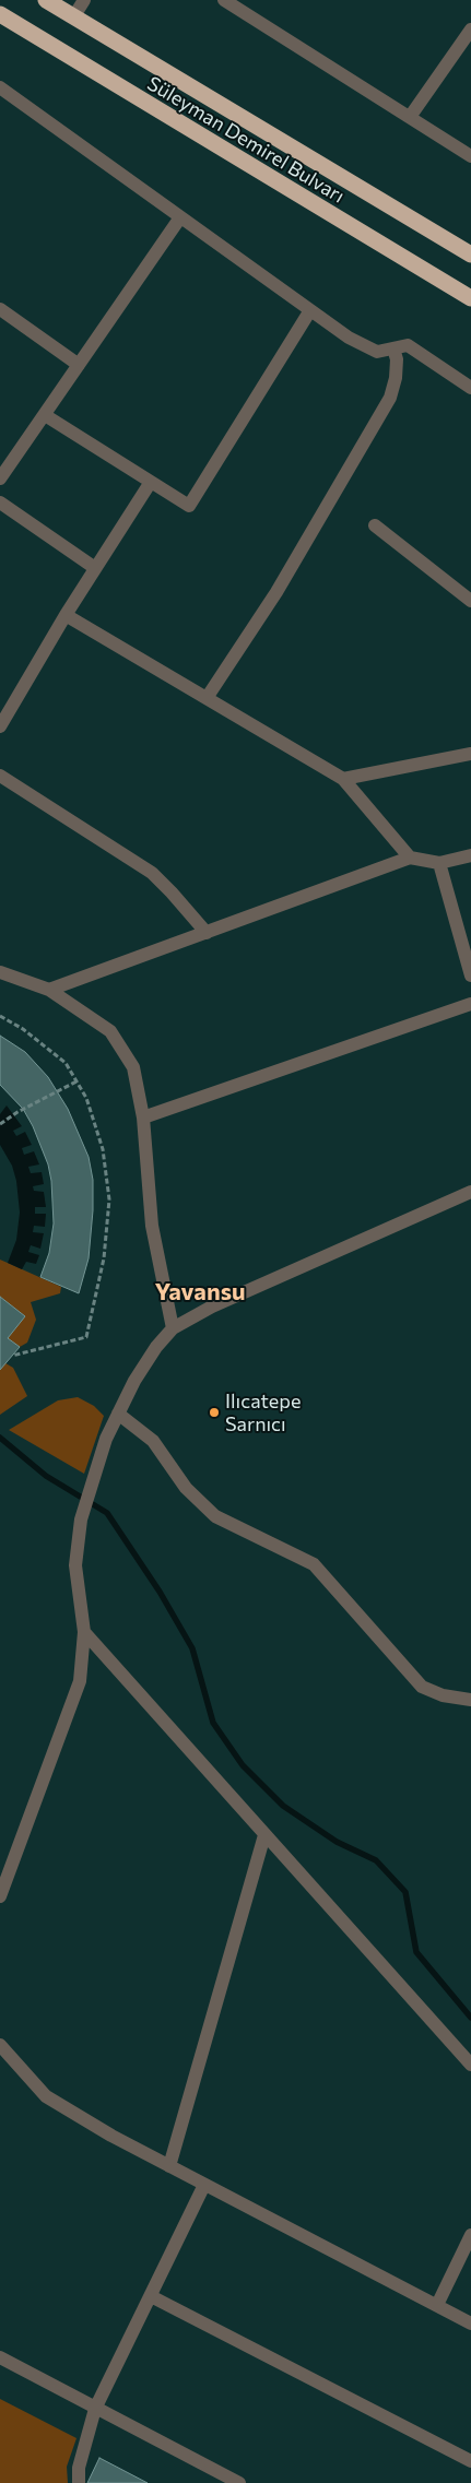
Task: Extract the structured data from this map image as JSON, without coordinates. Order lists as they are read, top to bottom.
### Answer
{
  "streets": {
    "highway": ["Süleyman Demirel Bulvarı"]
  },
  "districts": ["Yavansu"],
  "places": ["Ilıcatepe Sarnıcı"]
}
